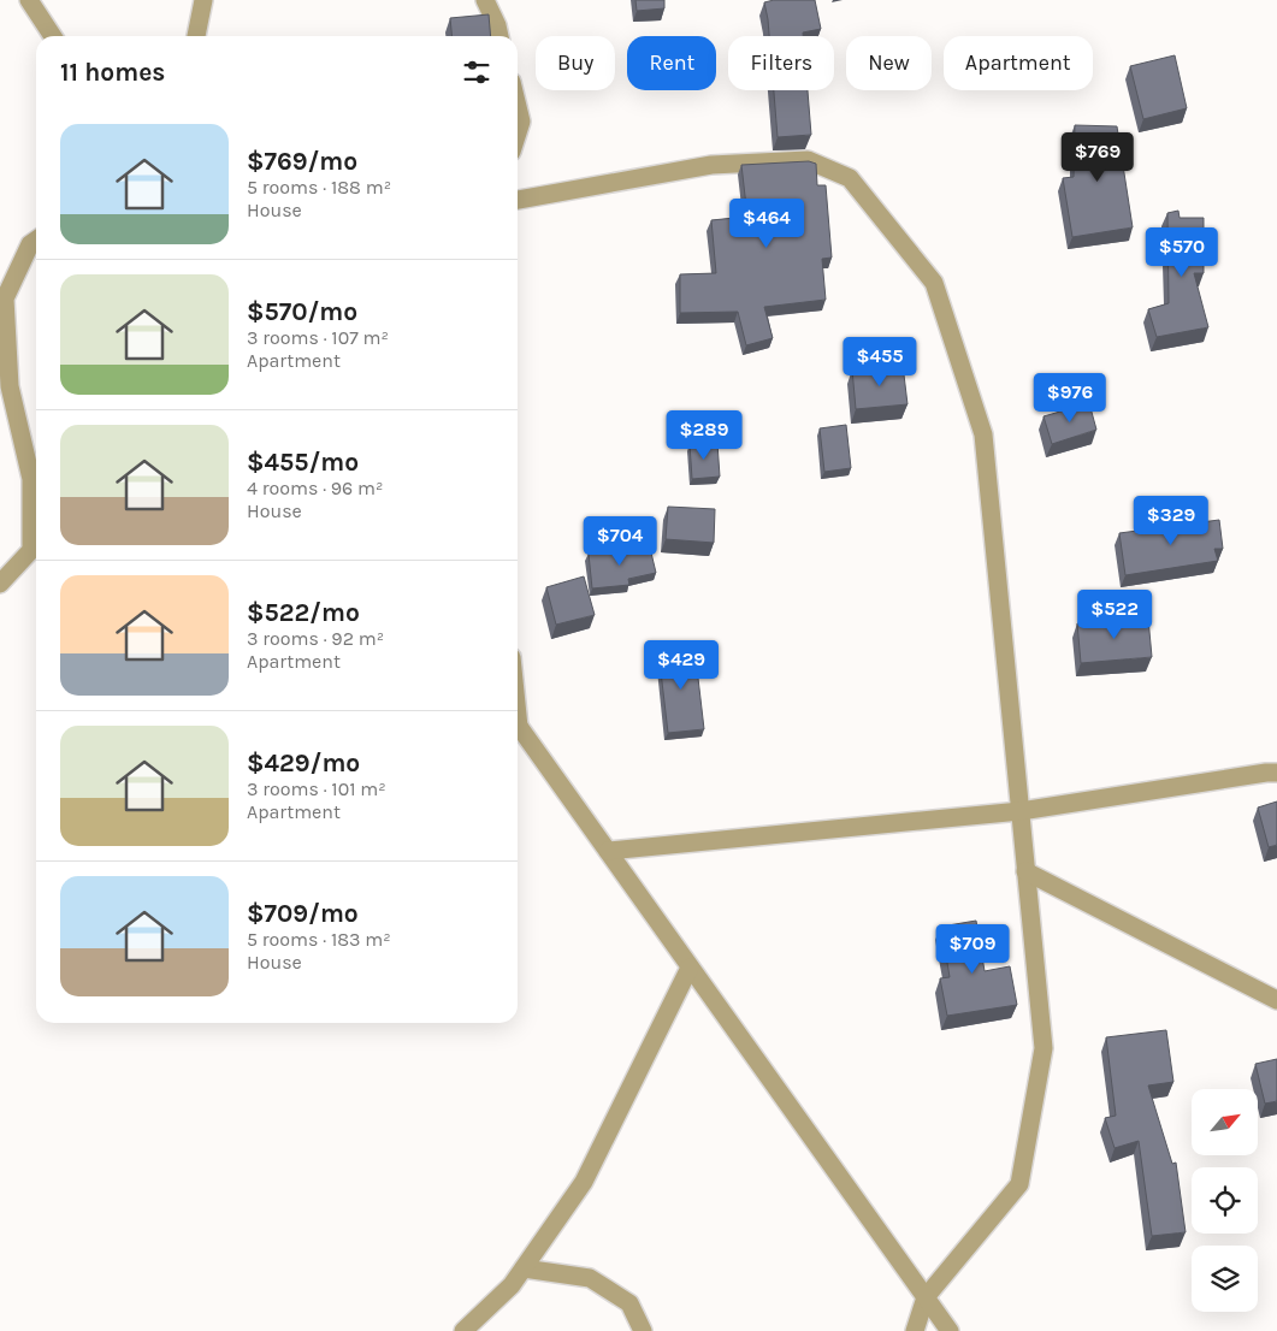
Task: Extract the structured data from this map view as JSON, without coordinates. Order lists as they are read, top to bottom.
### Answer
{
  "north": "top right",
  "page": {
    "chip": [
      "Buy",
      "Rent",
      "Filters",
      "New",
      "Apartment"
    ],
    "heading": "11 homes",
    "list": [
      {
        "name": "$769/mo",
        "note": "5 rooms · 188 m² · House"
      },
      {
        "name": "$570/mo",
        "note": "3 rooms · 107 m² · Apartment"
      },
      {
        "name": "$455/mo",
        "note": "4 rooms · 96 m² · House"
      },
      {
        "name": "$522/mo",
        "note": "3 rooms · 92 m² · Apartment"
      },
      {
        "name": "$429/mo",
        "note": "3 rooms · 101 m² · Apartment"
      },
      {
        "name": "$709/mo",
        "note": "5 rooms · 183 m² · House"
      }
    ],
    "price": [
      "$769",
      "$464",
      "$570",
      "$455",
      "$976",
      "$289",
      "$329",
      "$704",
      "$522",
      "$429",
      "$709"
    ]
  }
}
